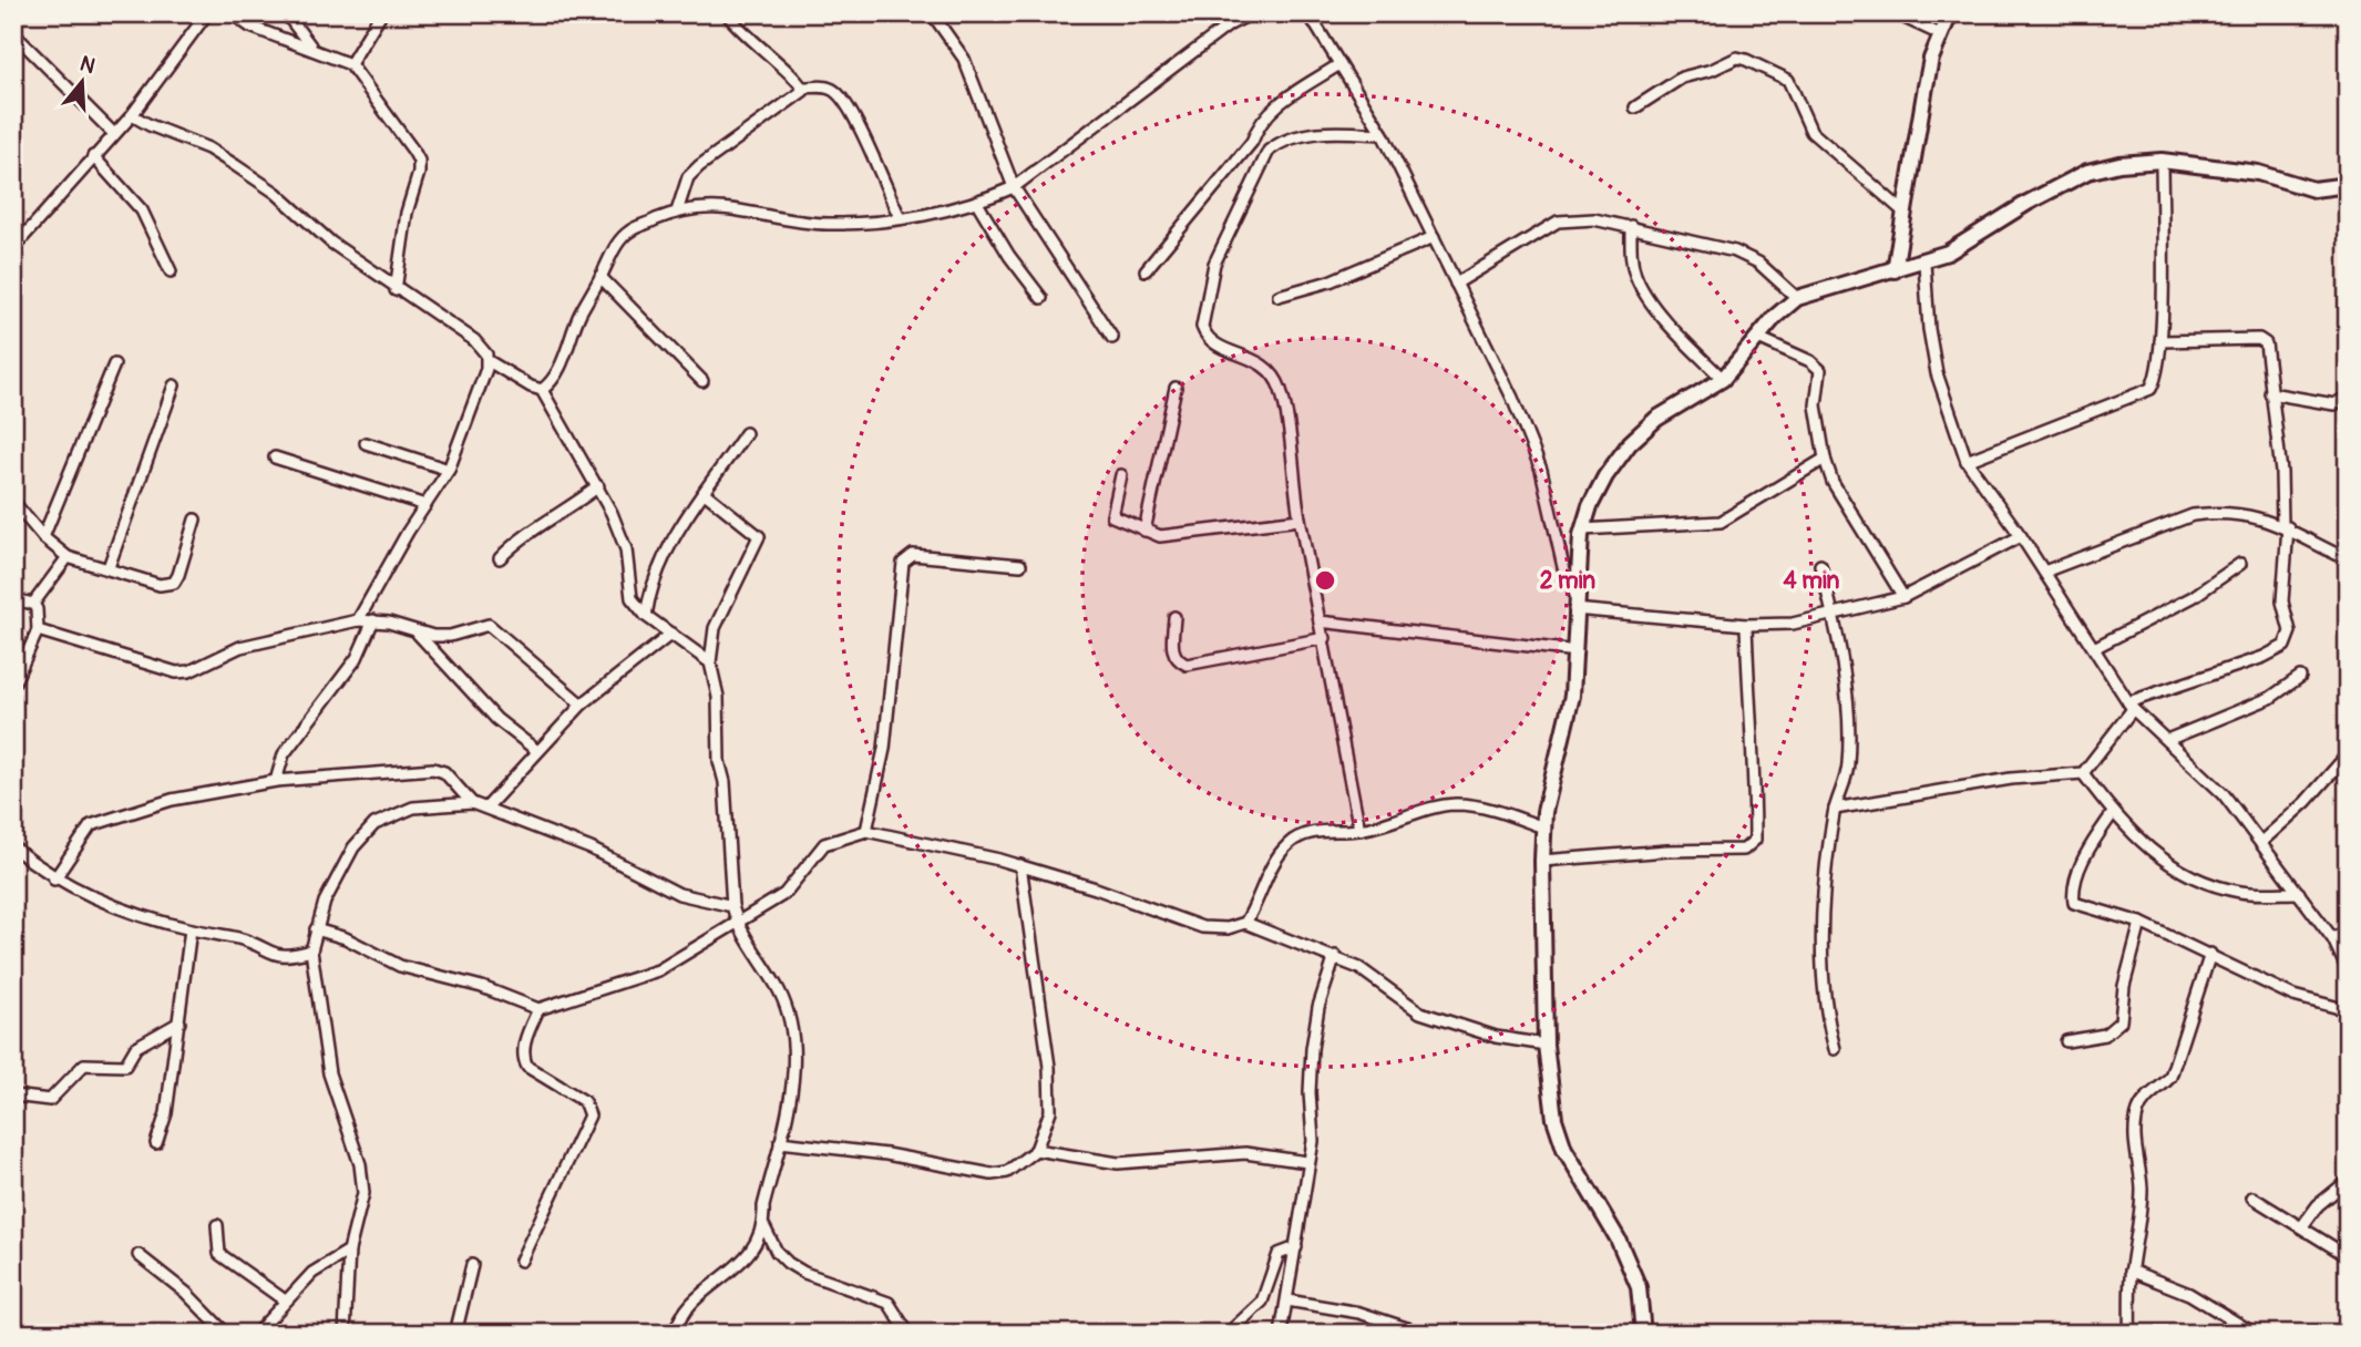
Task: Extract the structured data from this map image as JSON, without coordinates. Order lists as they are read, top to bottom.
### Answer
{
  "north": "top",
  "rings": ["2 min", "4 min"]
}
